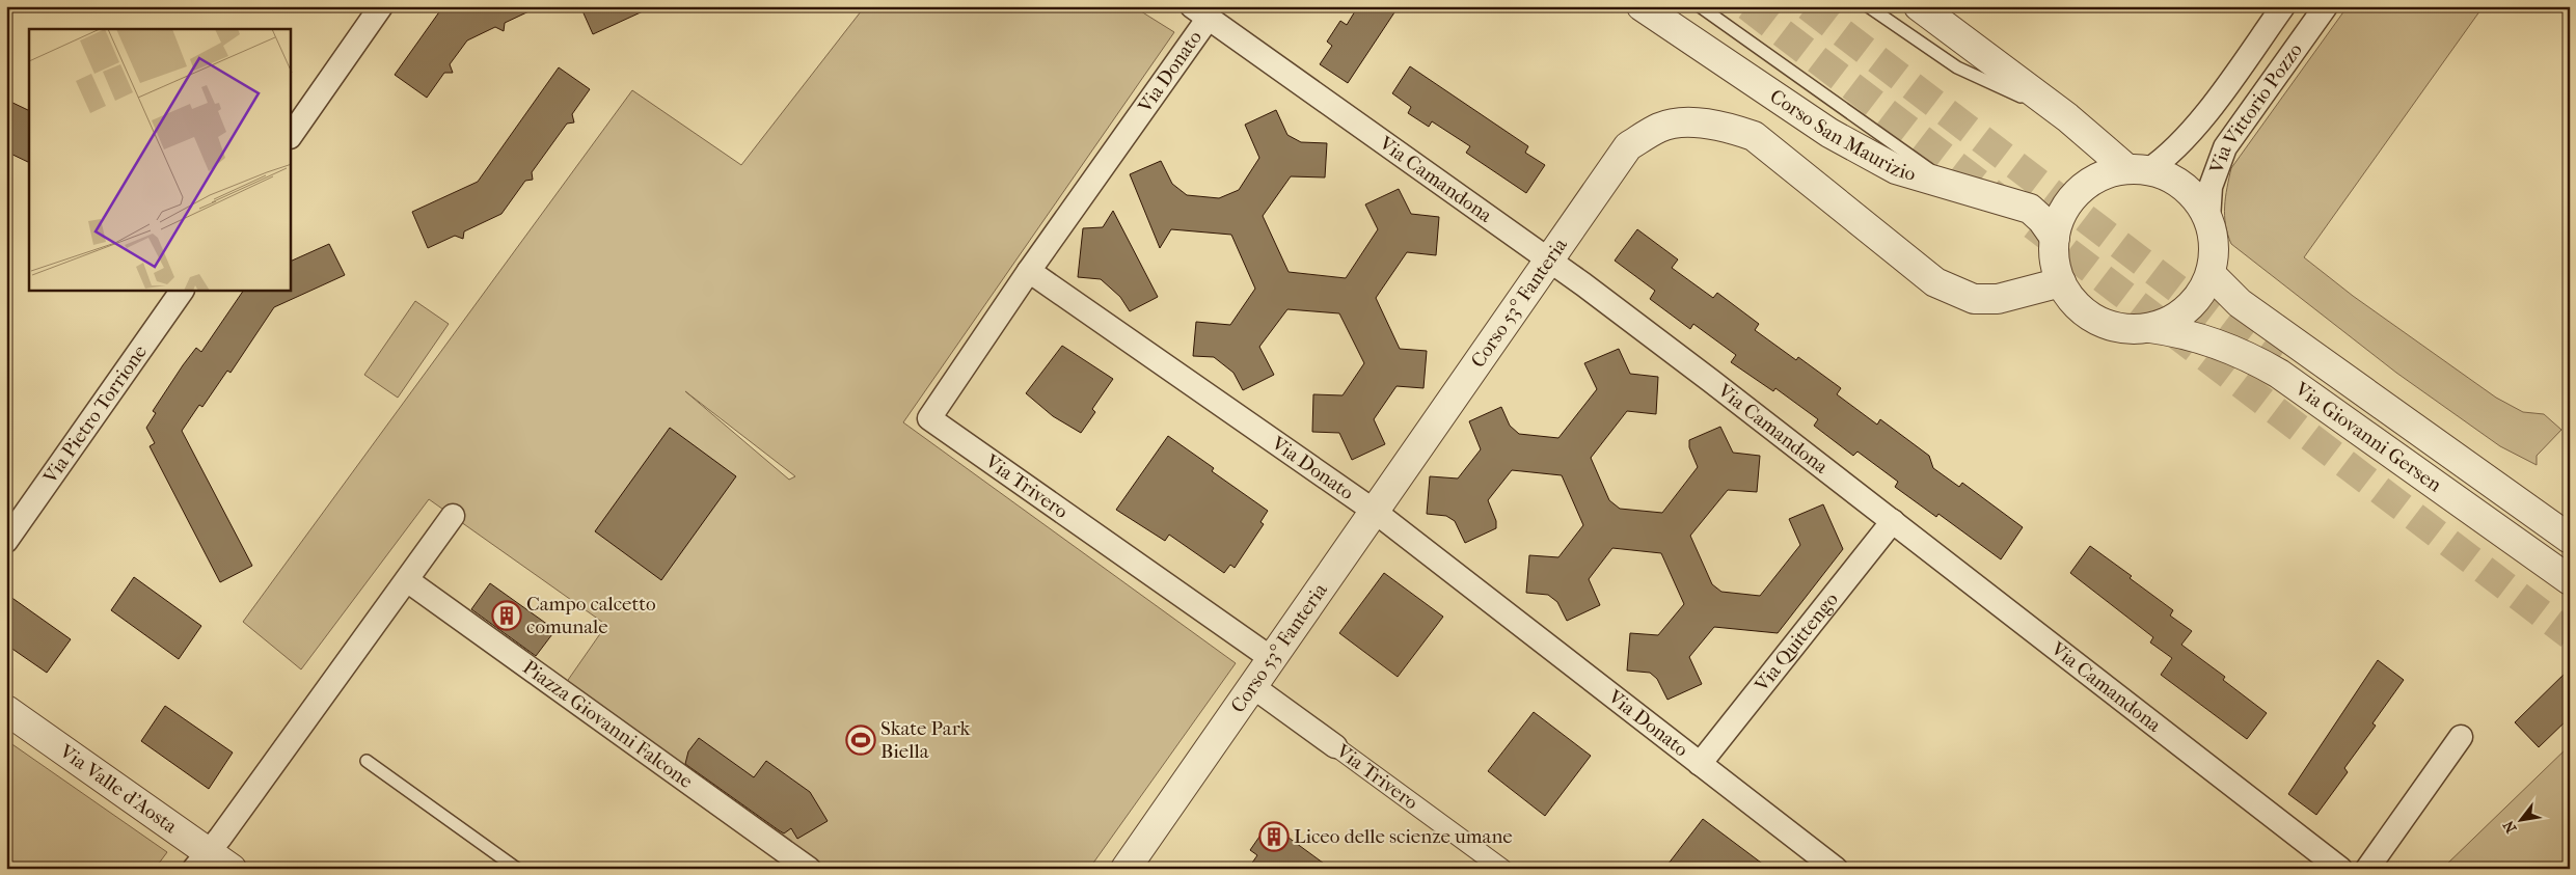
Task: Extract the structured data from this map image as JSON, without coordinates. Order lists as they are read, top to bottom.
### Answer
{
  "streets": {
    "street": [
      "Via Donato",
      "Via Vittorio Pozzo",
      "Corso San Maurizio",
      "Via Camandona",
      "Corso 53° Fanteria",
      "Via Pietro Torrione",
      "Via Giovanni Gersen",
      "Via Trivero",
      "Via Quittengo",
      "Piazza Giovanni Falcone",
      "Via Valle d'Aosta"
    ]
  },
  "crossings": [
    ["Via Donato", "Via Camandona"],
    ["Via Donato", "Corso 53° Fanteria"],
    ["Via Donato", "Via Trivero"],
    ["Via Donato", "Via Quittengo"],
    ["Via Vittorio Pozzo", "Corso San Maurizio"],
    ["Via Vittorio Pozzo", "Corso 53° Fanteria"],
    ["Via Vittorio Pozzo", "Via Giovanni Gersen"],
    ["Corso San Maurizio", "Corso 53° Fanteria"],
    ["Corso San Maurizio", "Via Giovanni Gersen"],
    ["Via Camandona", "Corso 53° Fanteria"],
    ["Via Camandona", "Via Quittengo"],
    ["Corso 53° Fanteria", "Via Giovanni Gersen"],
    ["Corso 53° Fanteria", "Via Trivero"]
  ],
  "places": {
    "building": ["Campo calcetto comunale", "Liceo delle scienze umane"],
    "sports": ["Skate Park Biella"]
  },
  "north": "bottom left"
}
